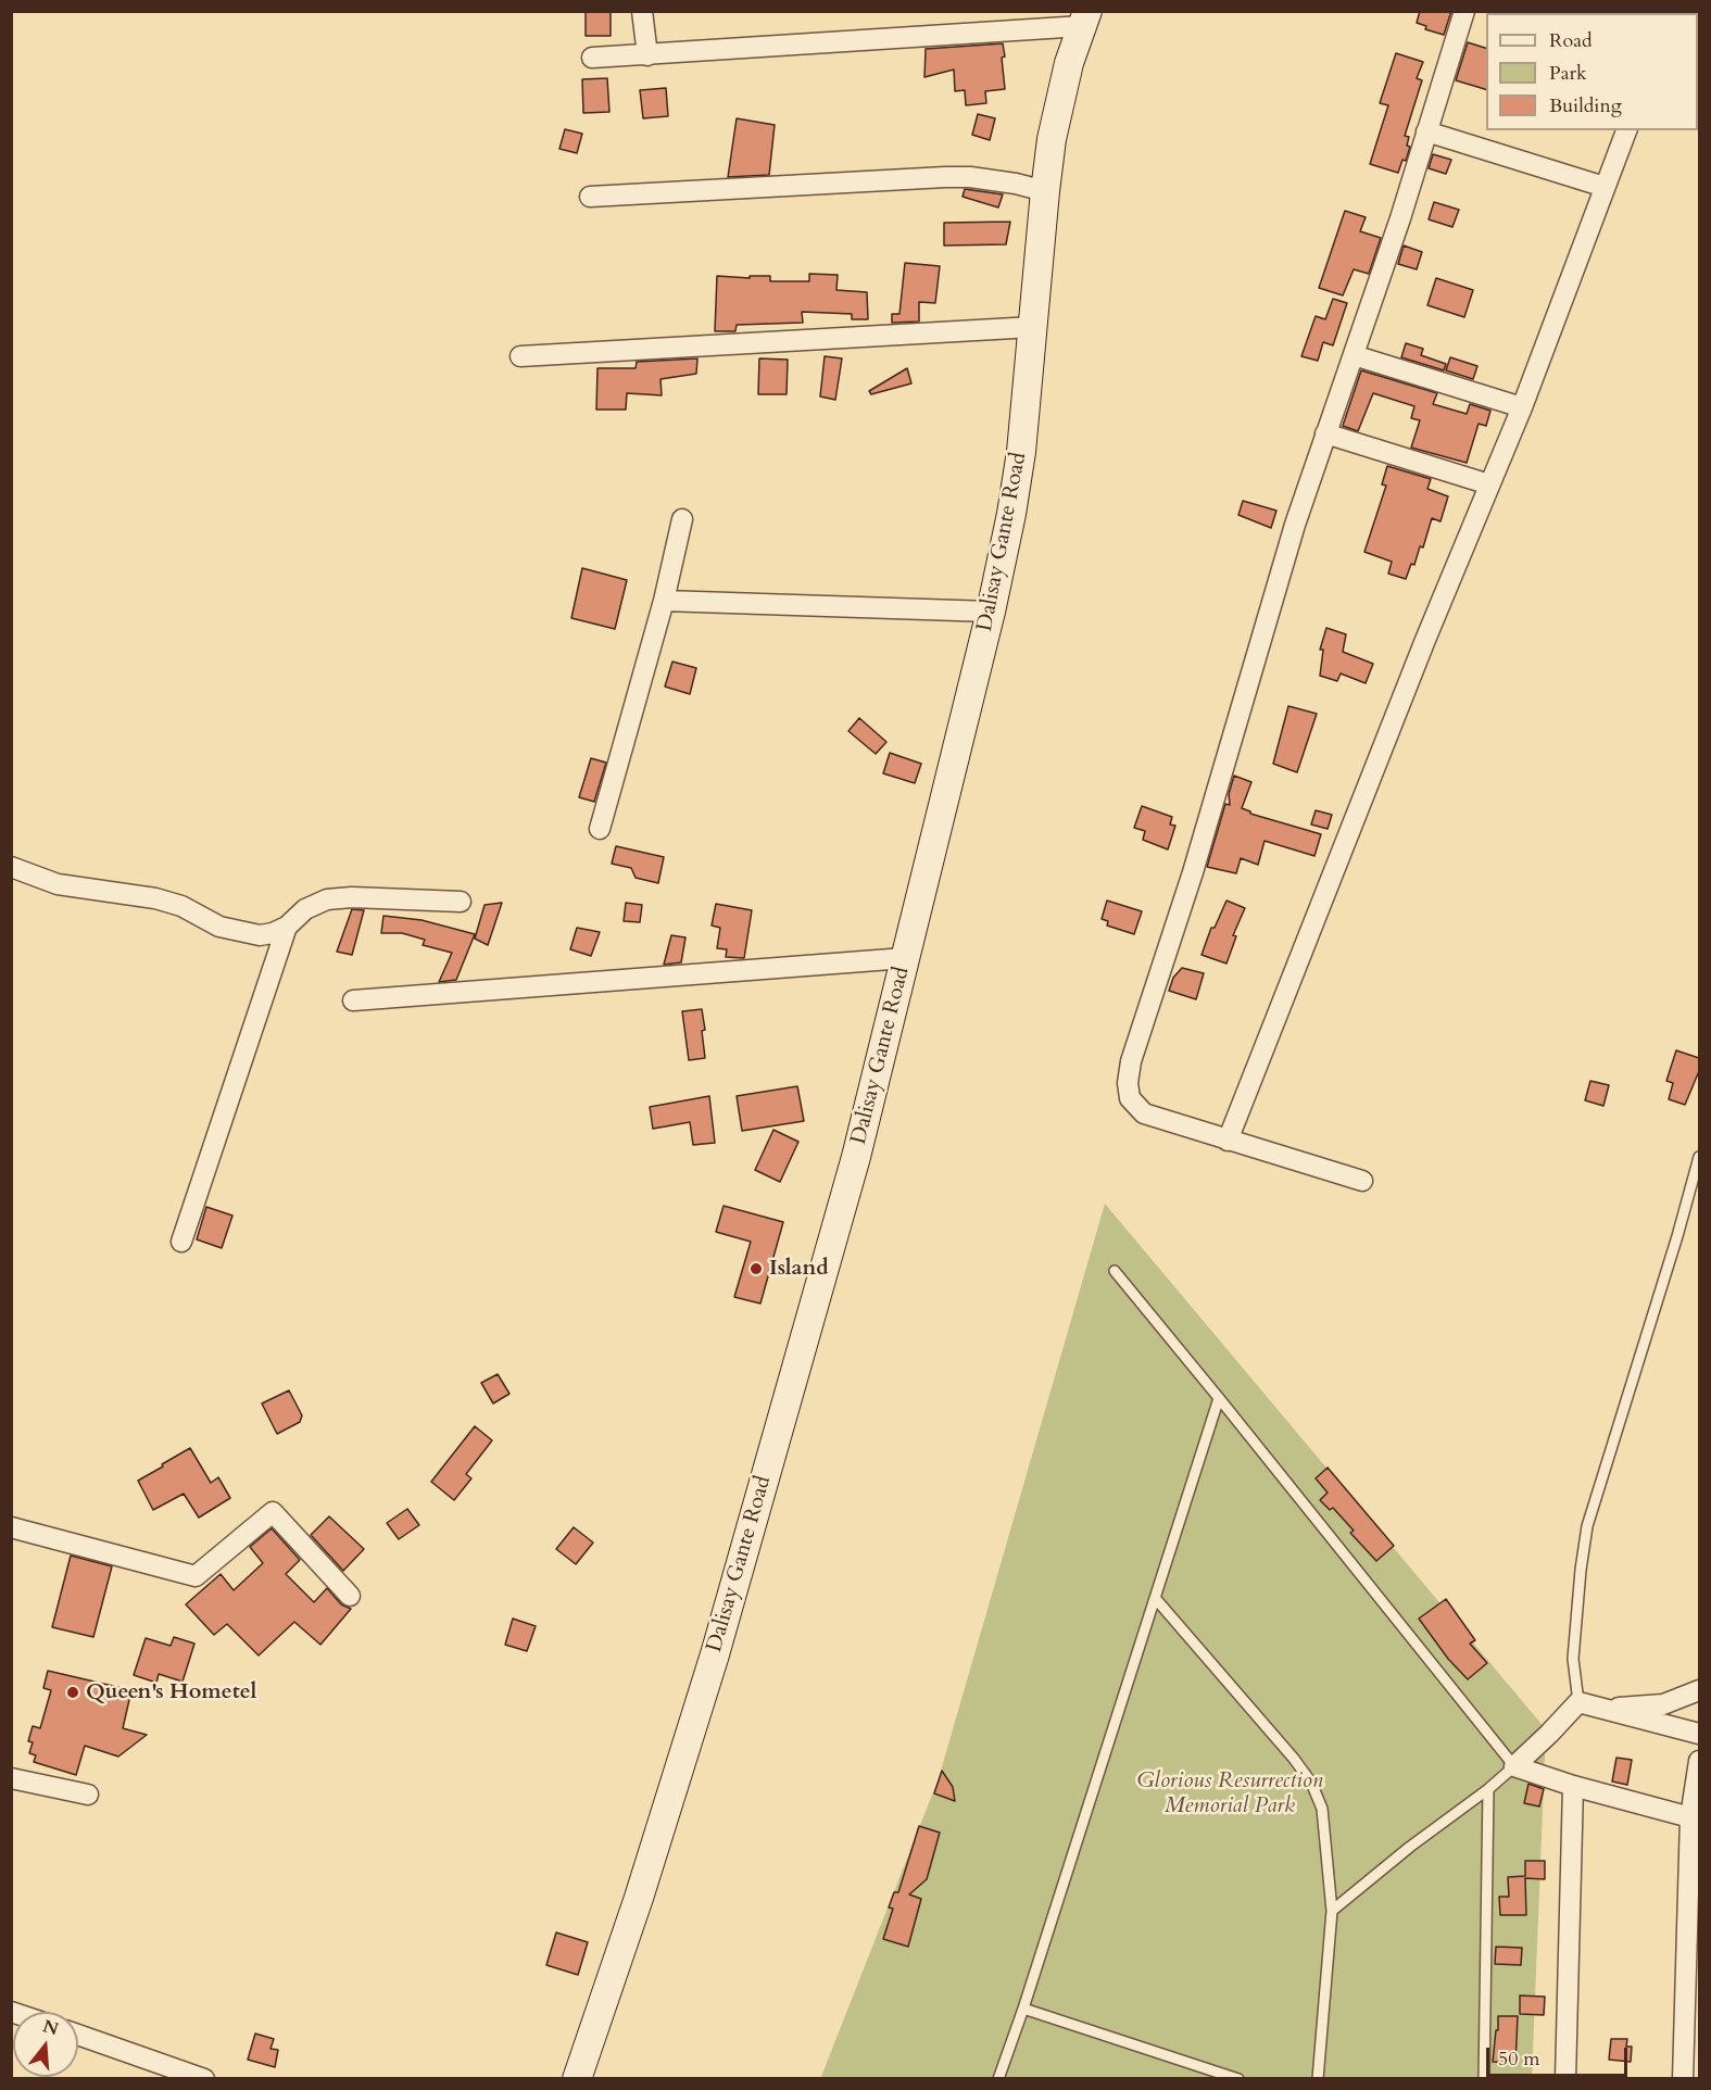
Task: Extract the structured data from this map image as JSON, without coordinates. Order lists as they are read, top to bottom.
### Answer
{
  "streets": {
    "main road": ["Dalisay Gante Road"]
  },
  "parks": ["Glorious Resurrection Memorial Park"],
  "places": ["Island", "Queen's Hometel"],
  "legend": ["Road", "Park", "Building"],
  "scale_bar": "50 m",
  "north": "top"
}
